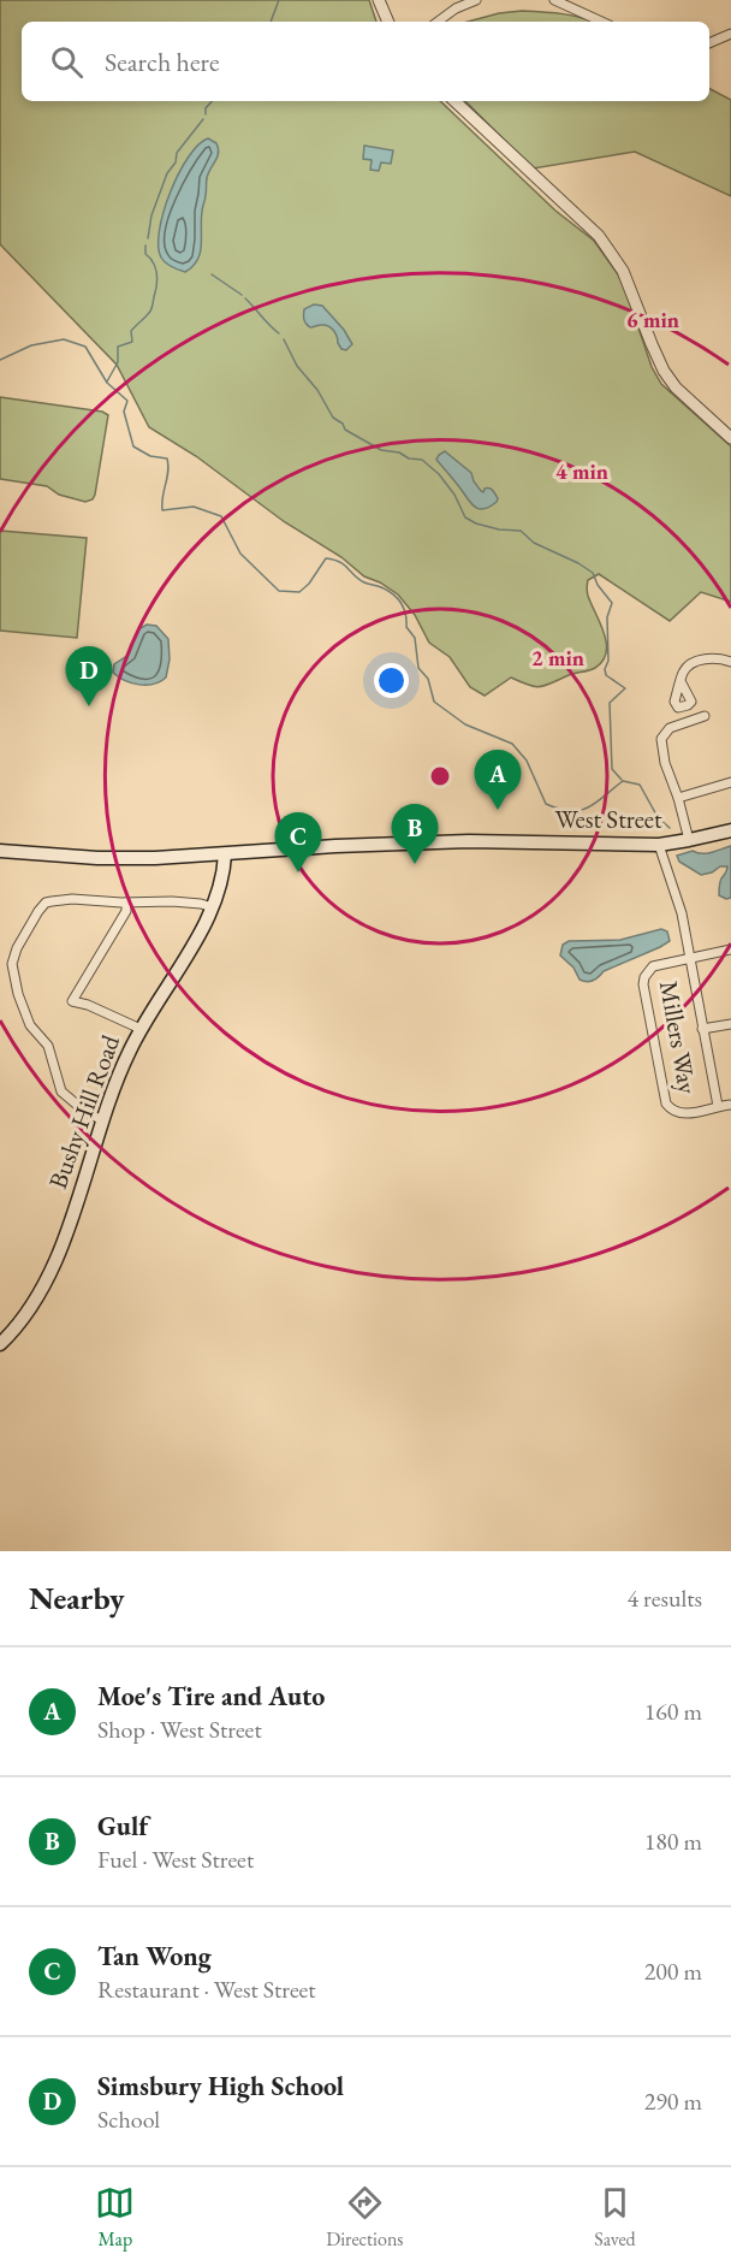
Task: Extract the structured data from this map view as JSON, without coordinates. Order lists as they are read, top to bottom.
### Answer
{
  "streets": {
    "main road": ["West Street", "Bushy Hill Road"],
    "street": ["Millers Way"]
  },
  "crossings": [
    ["West Street", "Bushy Hill Road"]
  ],
  "page": {
    "search": "Search here",
    "pins": [
      "D",
      "A",
      "B",
      "C"
    ],
    "heading": ["Nearby", "4 results"],
    "list": [
      {
        "mark": "A",
        "name": "Moe's Tire and Auto",
        "note": "Shop · West Street",
        "value": "160 m"
      },
      {
        "mark": "B",
        "name": "Gulf",
        "note": "Fuel · West Street",
        "value": "180 m"
      },
      {
        "mark": "C",
        "name": "Tan Wong",
        "note": "Restaurant · West Street",
        "value": "200 m"
      },
      {
        "mark": "D",
        "name": "Simsbury High School",
        "note": "School",
        "value": "290 m"
      }
    ],
    "nav": ["Map", "Directions", "Saved"]
  },
  "rings": ["6 min", "4 min", "2 min"]
}
